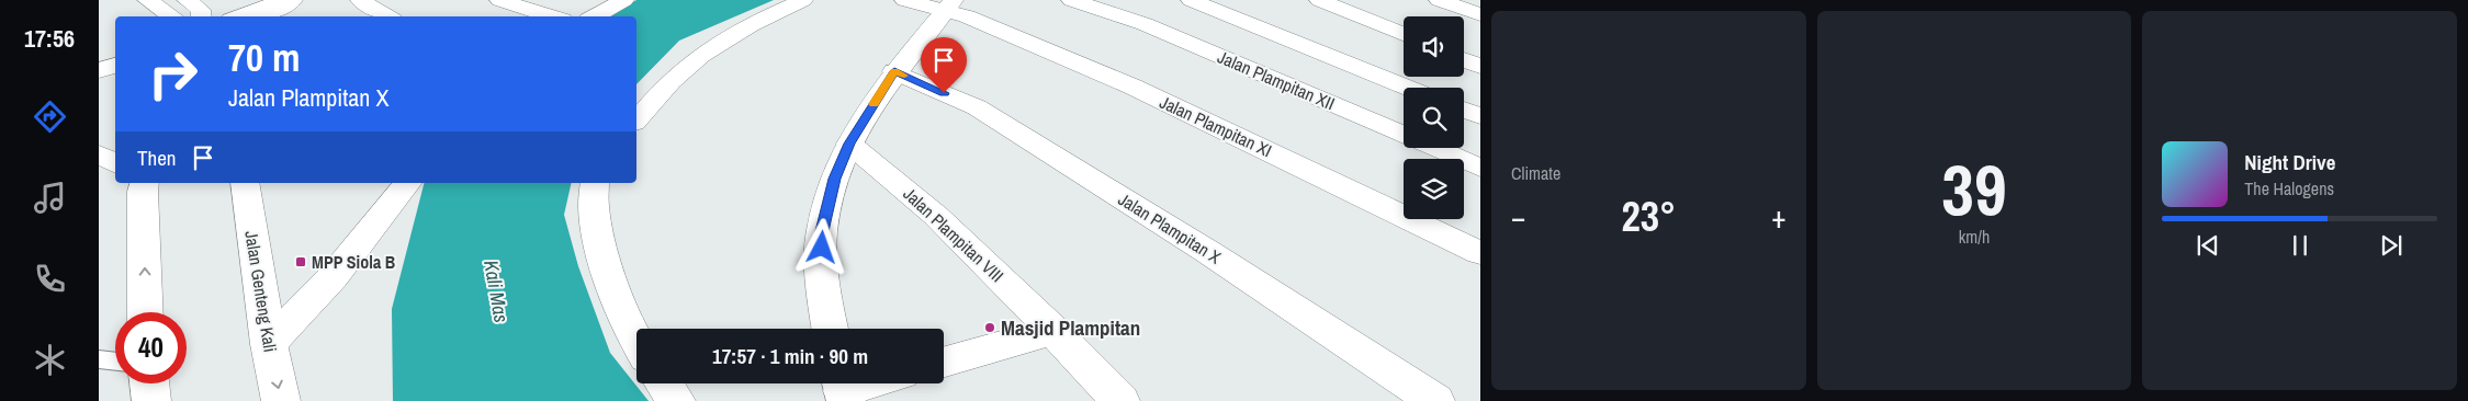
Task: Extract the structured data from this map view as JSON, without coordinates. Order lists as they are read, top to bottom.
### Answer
{
  "streets": {
    "street": [
      "Jalan Plampitan XII",
      "Jalan Plampitan XI",
      "Jalan Plampitan X",
      "Jalan Plampitan VIII",
      "Jalan Genteng Kali"
    ]
  },
  "water": ["Kali Mas"],
  "places": {
    "transit": ["MPP Siola B"],
    "other": ["Masjid Plampitan"]
  },
  "page": {
    "tabs": "17:56",
    "tile": [
      "Climate",
      ["39", "km/h"]
    ],
    "turn": ["70 m", "Jalan Plampitan X"],
    "then": "Then",
    "song": ["Night Drive", "The Halogens"],
    "heat": ["−", "23°", "+"],
    "limit": "40",
    "trip": "17:57 · 1 min · 90 m"
  }
}
